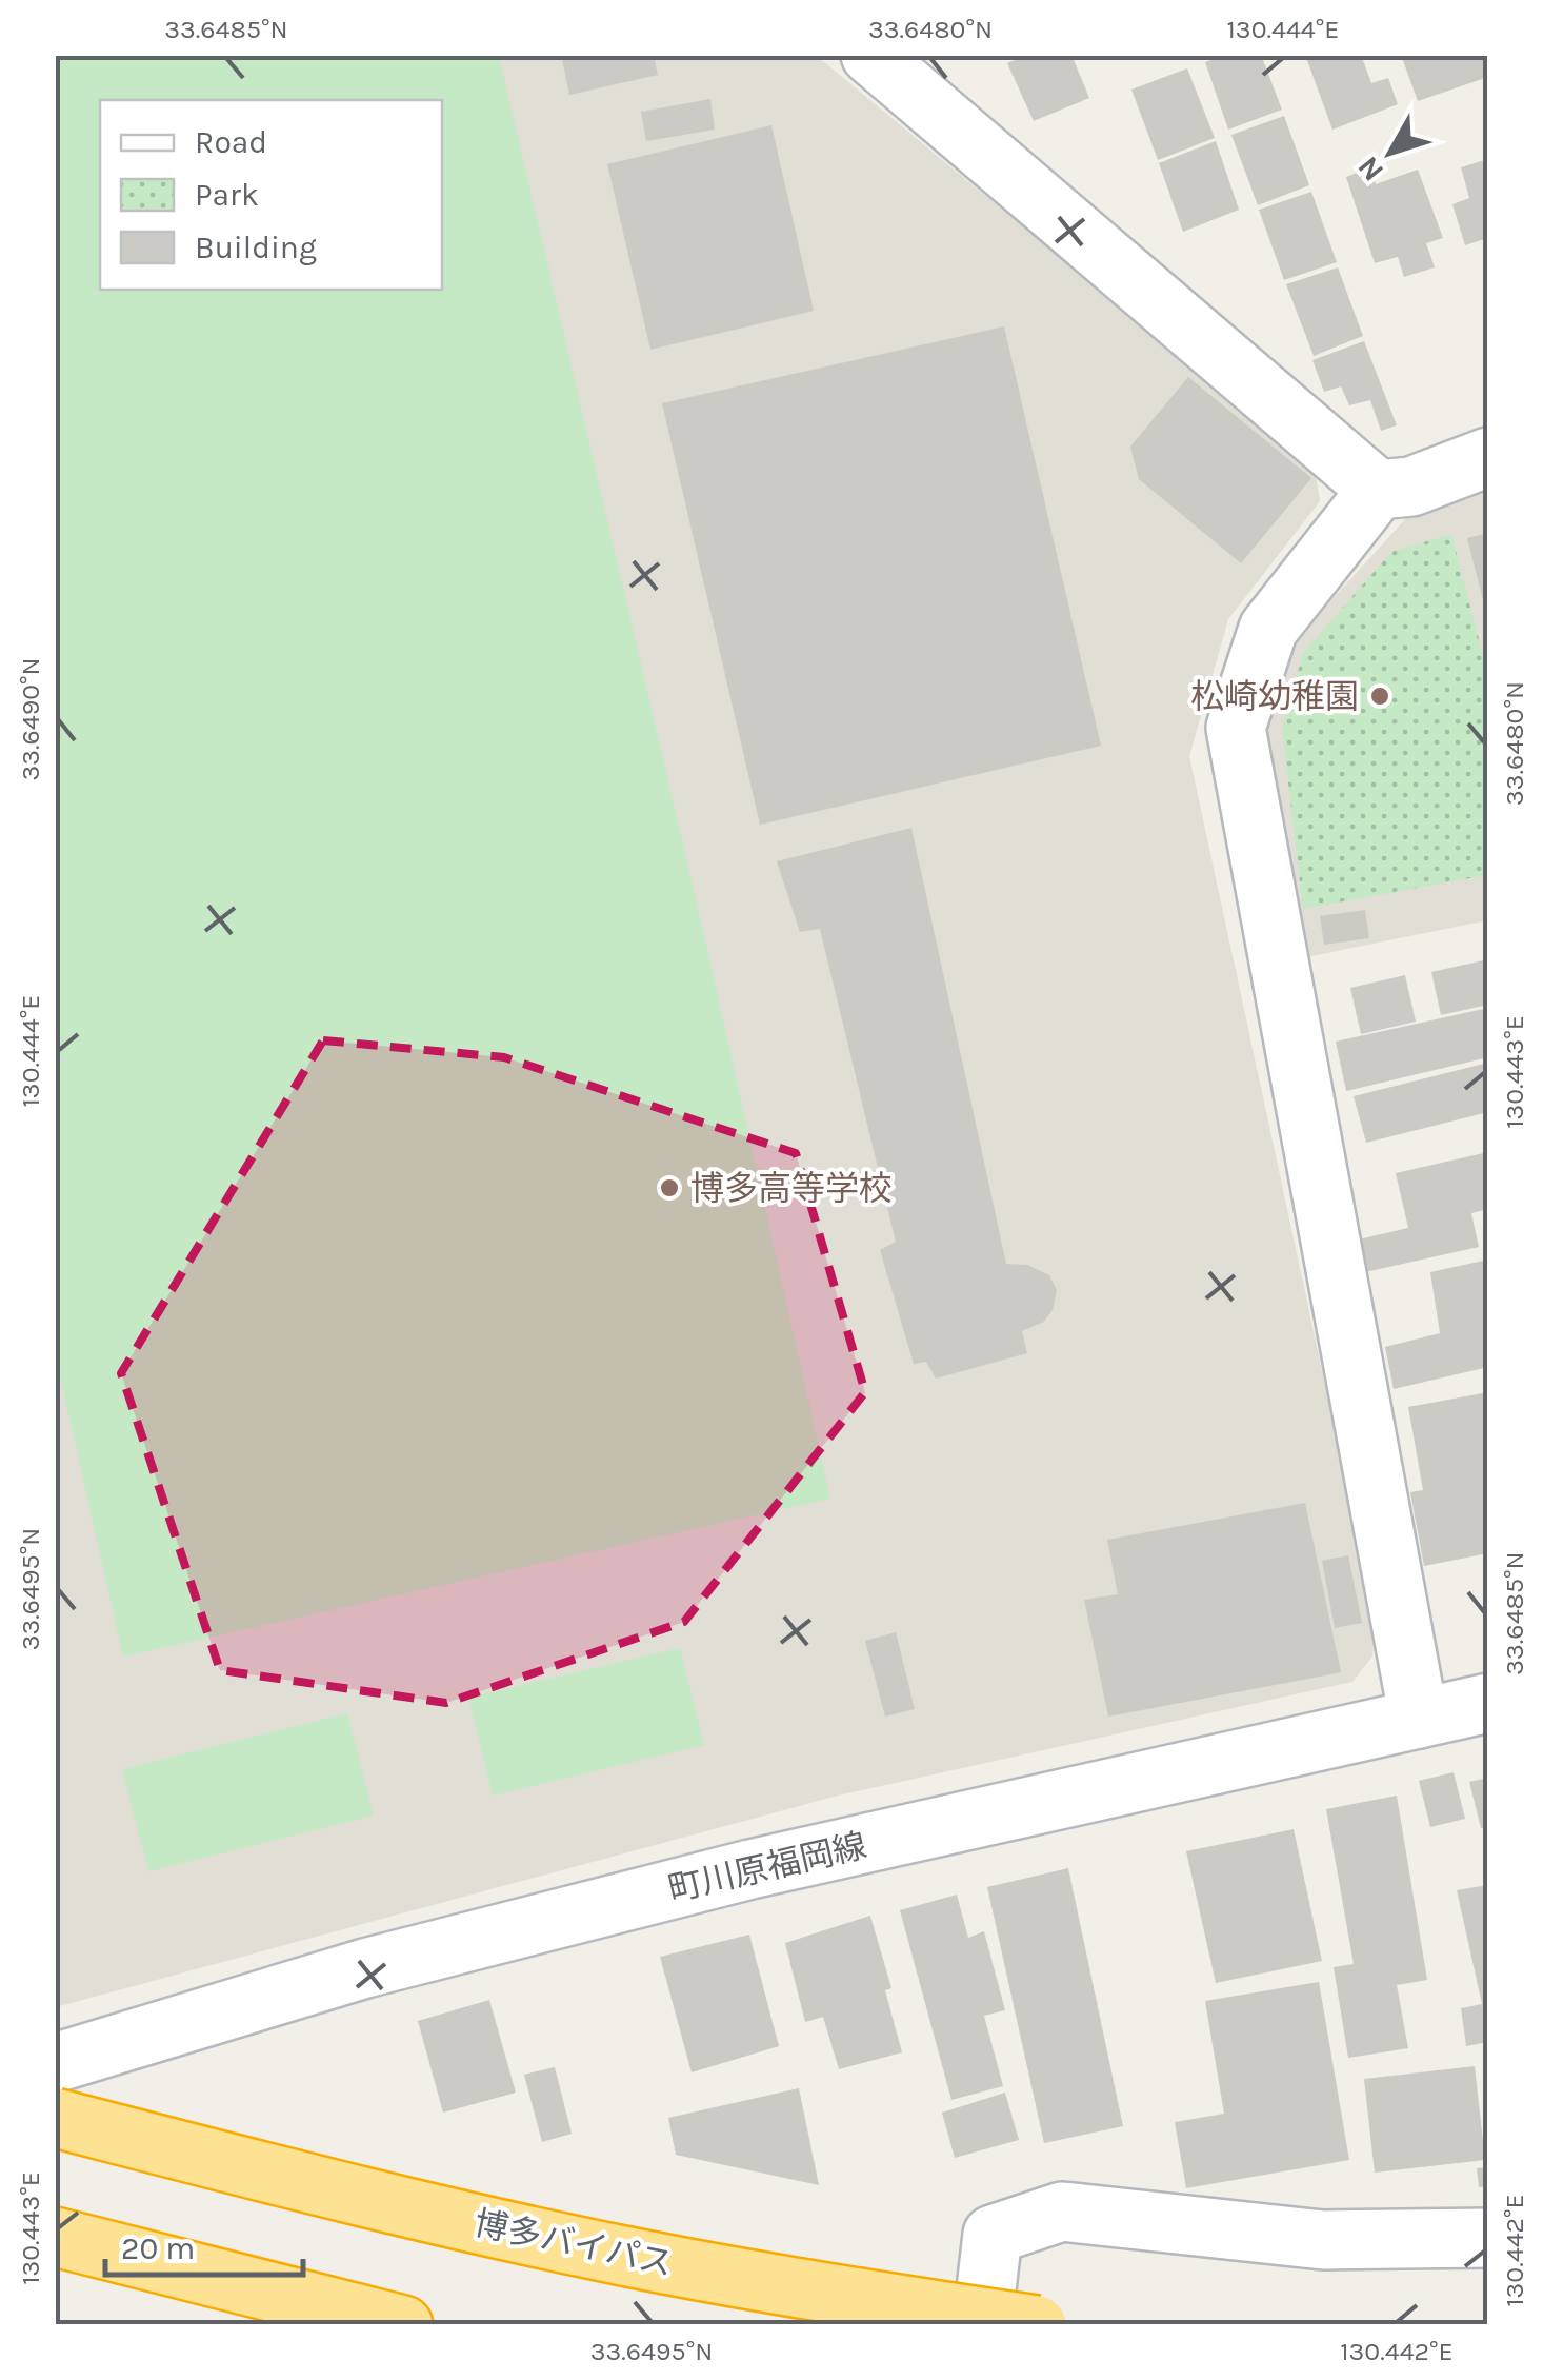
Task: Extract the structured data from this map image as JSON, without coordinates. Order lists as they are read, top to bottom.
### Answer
{
  "streets": {
    "highway": ["博多バイパス"],
    "street": ["町川原福岡線"]
  },
  "places": ["松崎幼稚園", "博多高等学校"],
  "legend": ["Road", "Park", "Building"],
  "scale_bar": "20 m",
  "north": "bottom left",
  "coordinates": [
    "33.6485°N",
    "33.6480°N",
    "130.444°E",
    "33.6490°N",
    "130.443°E",
    "33.6495°N",
    "130.442°E"
  ]
}
